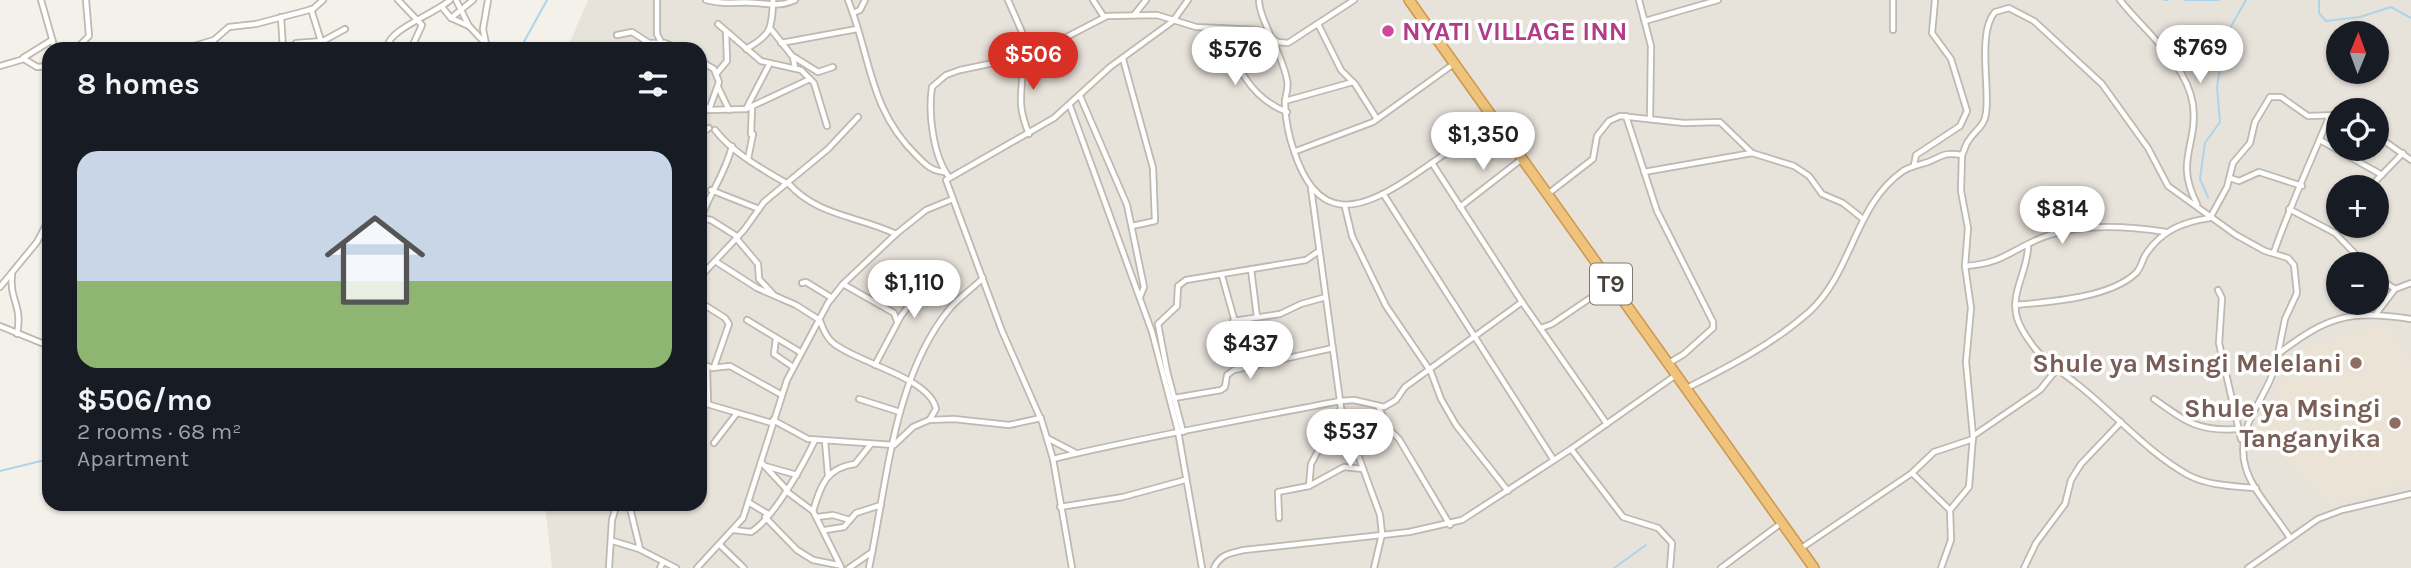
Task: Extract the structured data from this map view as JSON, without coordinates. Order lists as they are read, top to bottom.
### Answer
{
  "streets": {
    "highway": ["T9"]
  },
  "places": ["NYATI VILLAGE INN", "Shule ya Msingi Melelani", "Shule ya Msingi Tanganyika"],
  "north": "top",
  "page": {
    "map_buttons": ["+", "−"],
    "price": [
      "$769",
      "$576",
      "$506",
      "$1,350",
      "$814",
      "$1,110",
      "$437",
      "$537"
    ],
    "heading": "8 homes",
    "list": [
      {
        "name": "$506/mo",
        "note": "2 rooms · 68 m² · Apartment"
      }
    ]
  }
}
